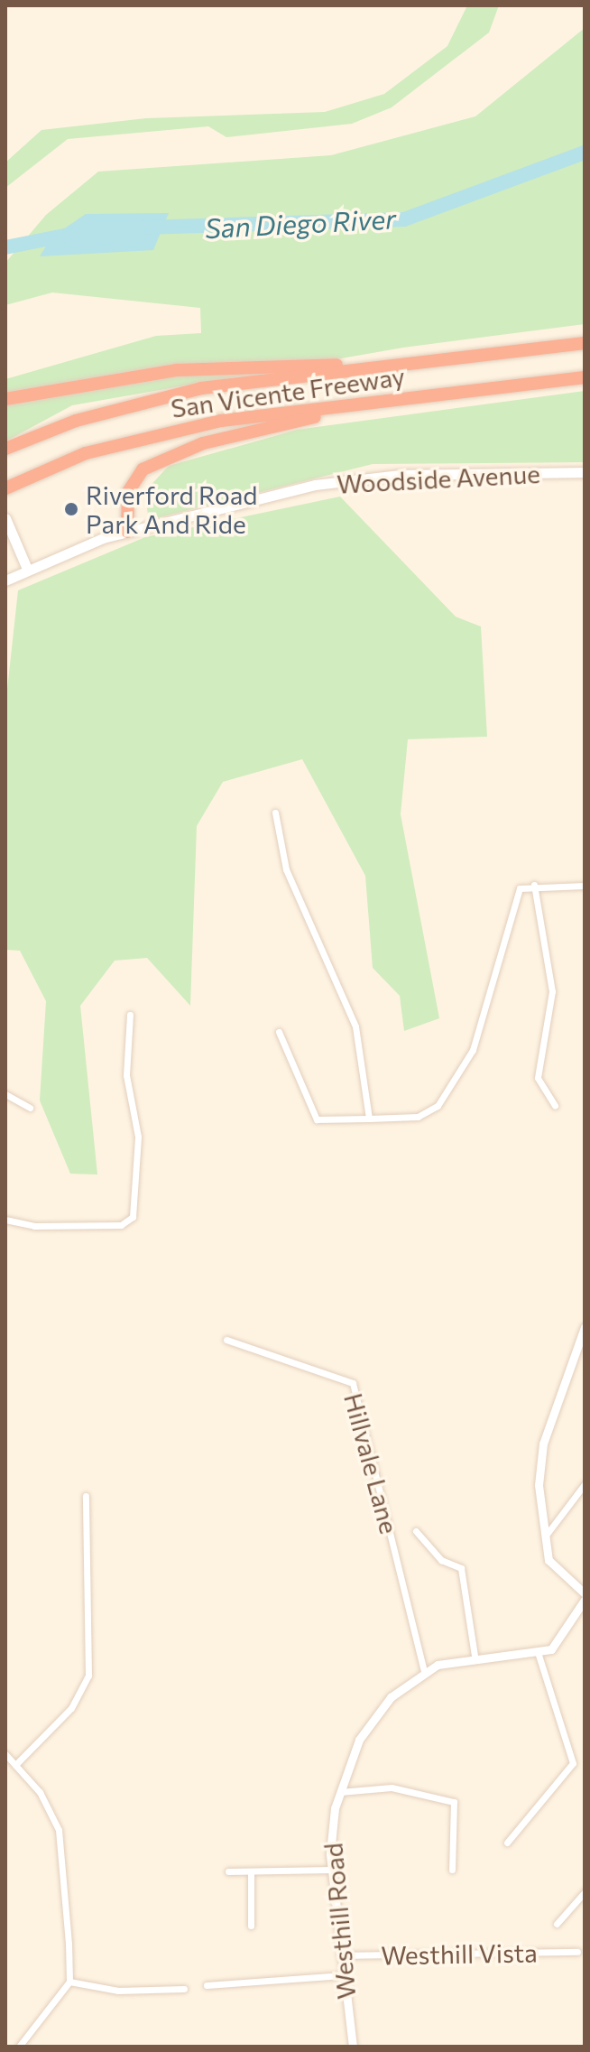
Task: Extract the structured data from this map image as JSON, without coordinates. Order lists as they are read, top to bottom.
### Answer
{
  "streets": {
    "highway": ["San Vicente Freeway"],
    "main road": ["Woodside Avenue"],
    "street": ["Hillvale Lane", "Westhill Road", "Westhill Vista"]
  },
  "crossings": [
    ["Hillvale Lane", "Westhill Road"],
    ["Westhill Road", "Westhill Vista"]
  ],
  "water": ["San Diego River"],
  "places": ["Riverford Road Park And Ride"]
}
